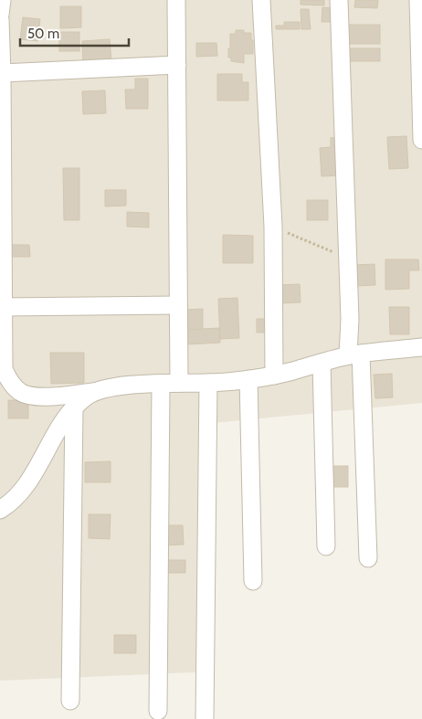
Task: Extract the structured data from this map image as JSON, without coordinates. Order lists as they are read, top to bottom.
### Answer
{
  "scale_bar": "50 m"
}
